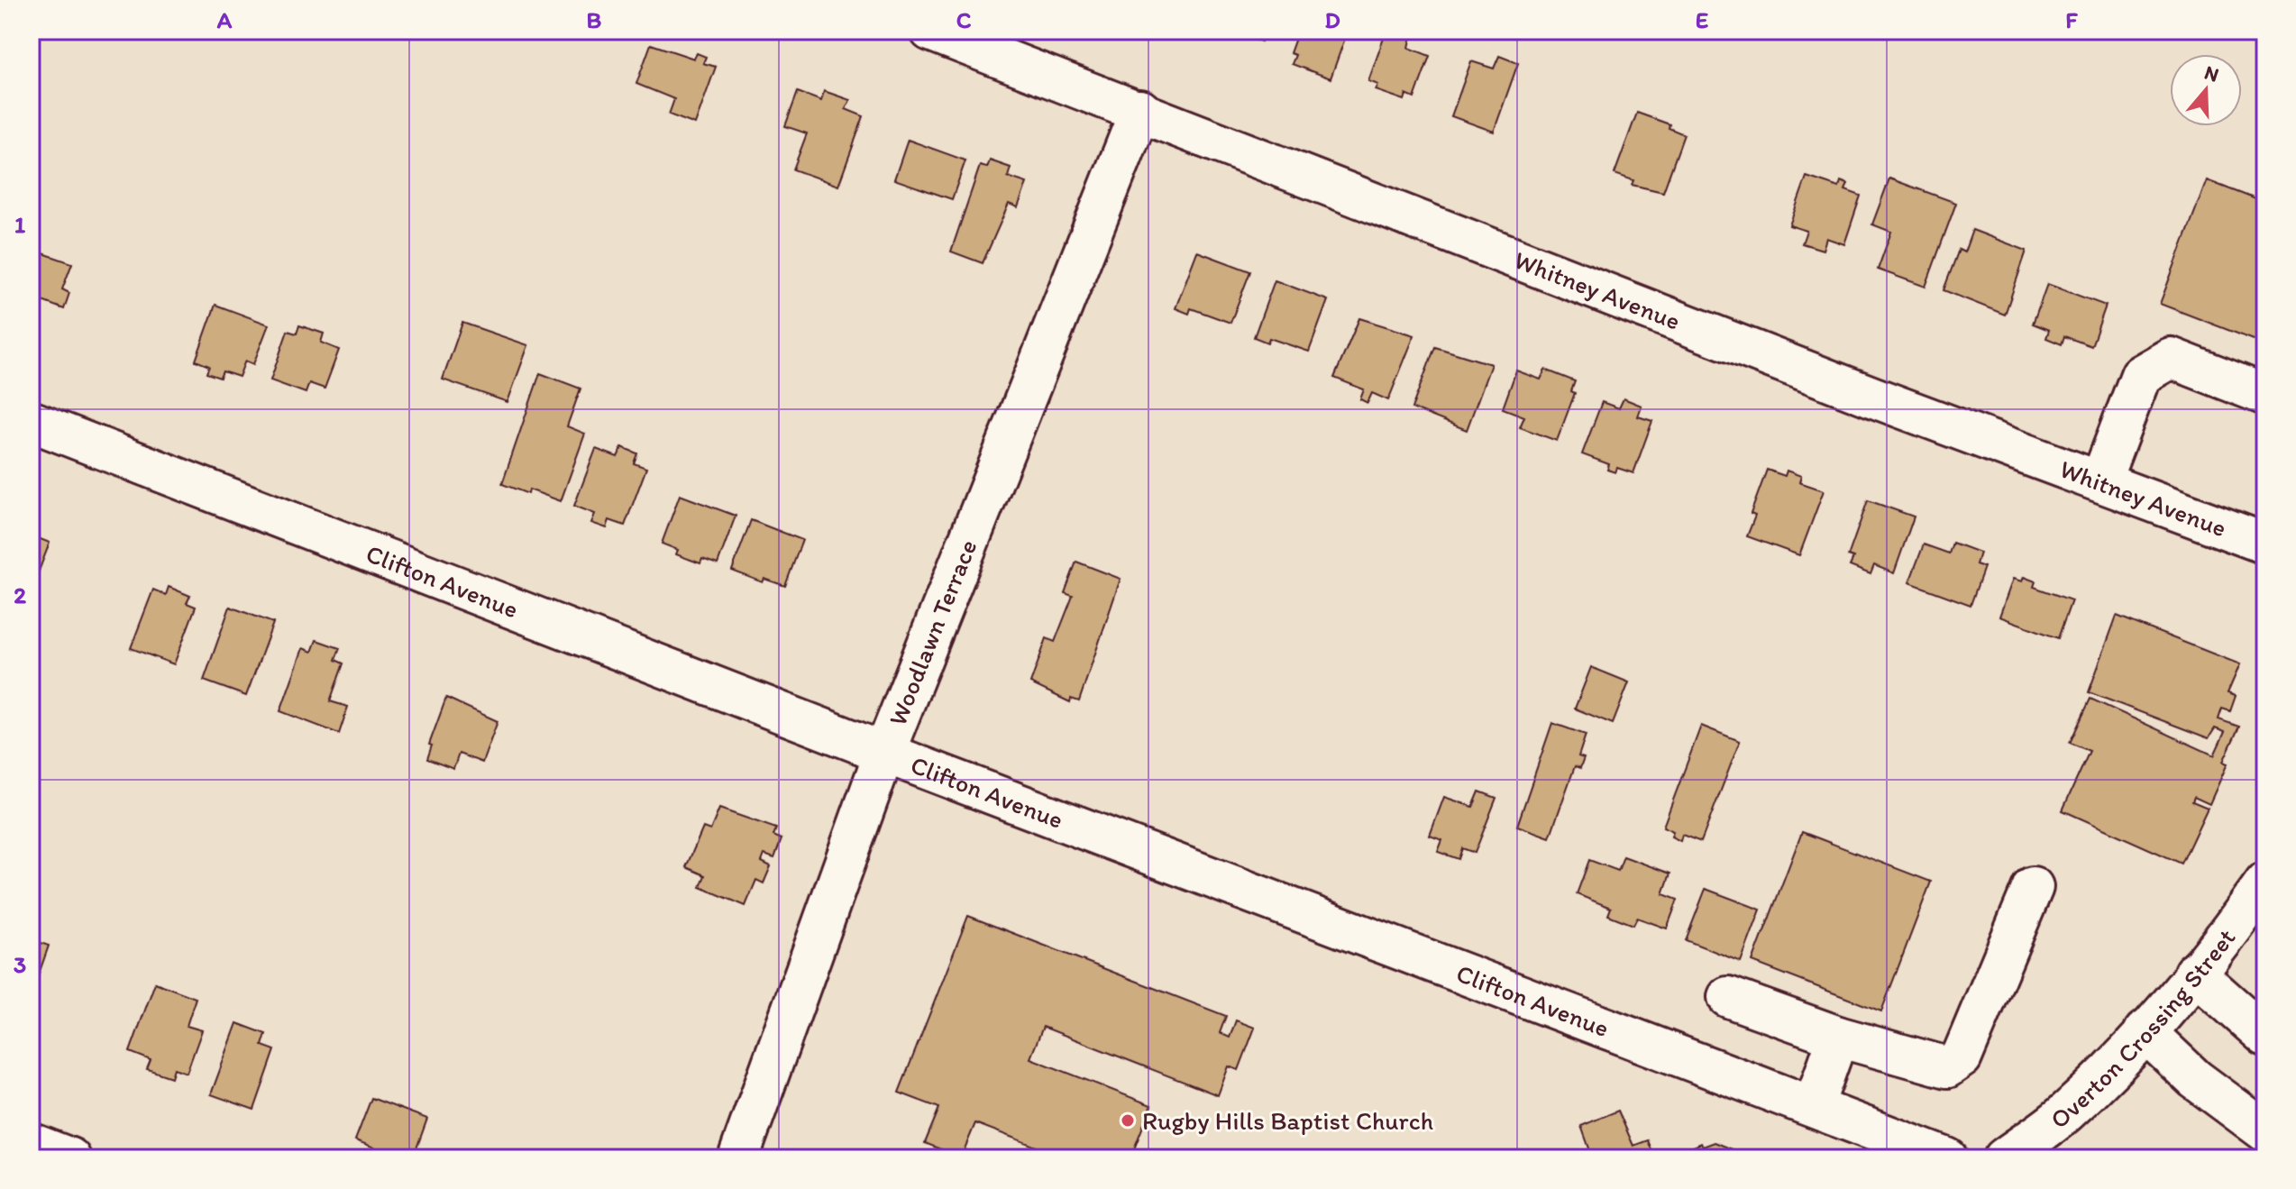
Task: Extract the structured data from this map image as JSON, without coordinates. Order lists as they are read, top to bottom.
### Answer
{
  "streets": {
    "street": [
      "Whitney Avenue",
      "Clifton Avenue",
      "Woodlawn Terrace",
      "Overton Crossing Street"
    ]
  },
  "crossings": [
    ["Whitney Avenue", "Woodlawn Terrace"],
    ["Clifton Avenue", "Woodlawn Terrace"]
  ],
  "places": ["Rugby Hills Baptist Church"],
  "north": "top",
  "grid": {
    "columns": [
      "A",
      "B",
      "C",
      "D",
      "E",
      "F"
    ],
    "rows": ["1", "2", "3"]
  }
}
